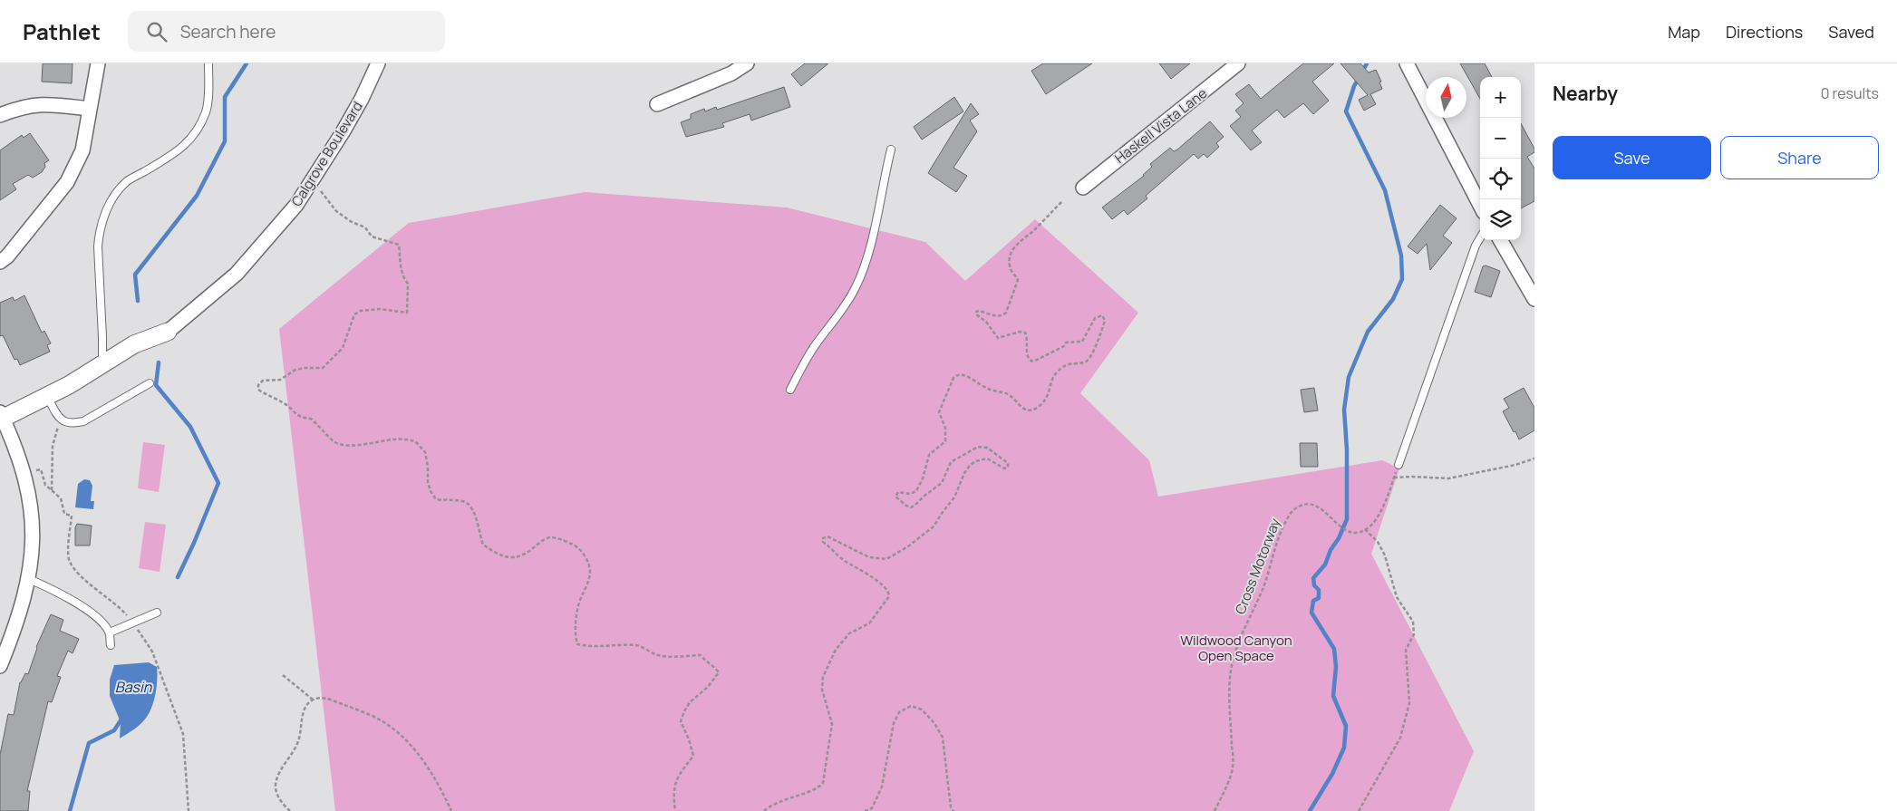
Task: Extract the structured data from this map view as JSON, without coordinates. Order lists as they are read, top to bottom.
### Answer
{
  "streets": {
    "street": ["Haskell Vista Lane", "Calgrove Boulevard"],
    "path": ["Cross Motorway"]
  },
  "water": ["Basin"],
  "parks": ["Wildwood Canyon Open Space"],
  "north": "top",
  "page": {
    "header": "Pathlet",
    "search": "Search here",
    "nav": ["Map", "Directions", "Saved"],
    "heading": ["Nearby", "0 results"],
    "map_buttons": ["+", "−"],
    "buttons": ["Save", "Share"]
  }
}
